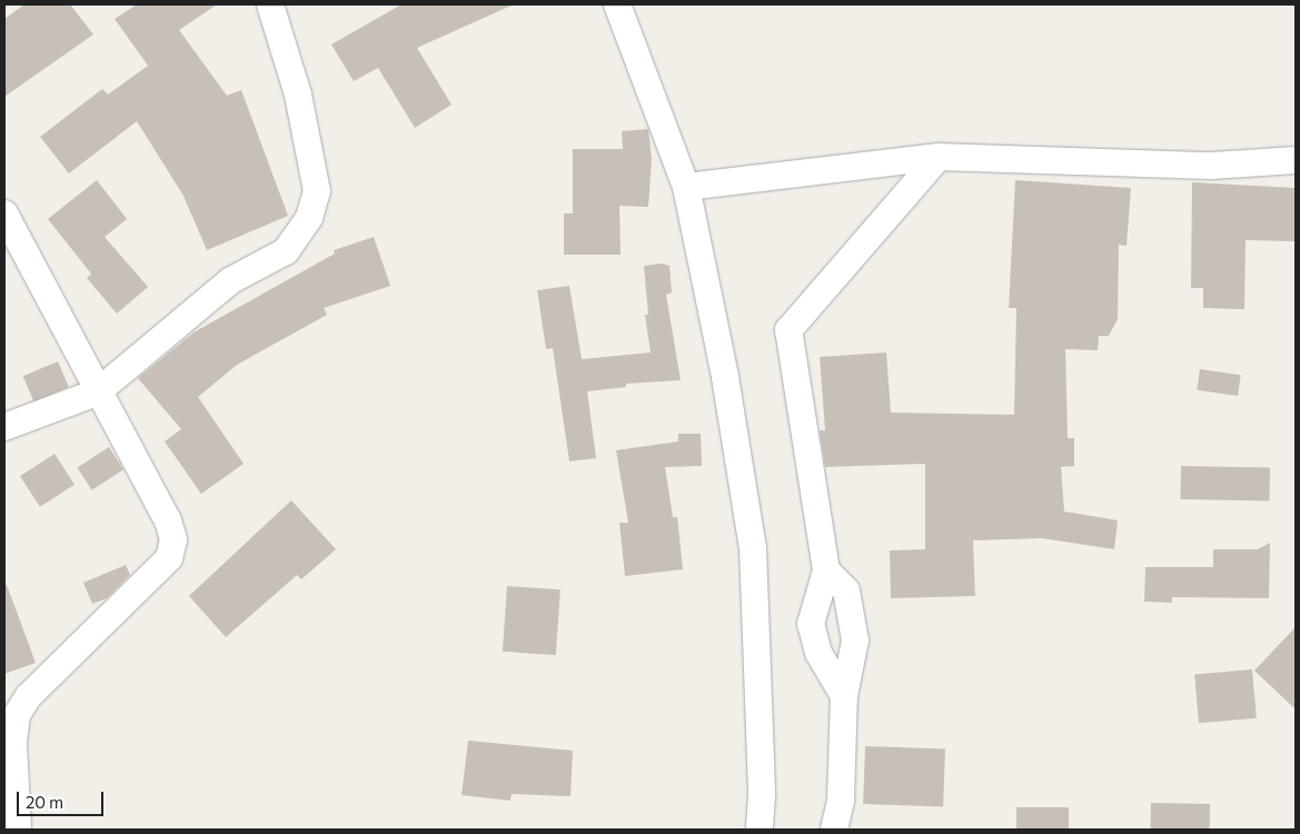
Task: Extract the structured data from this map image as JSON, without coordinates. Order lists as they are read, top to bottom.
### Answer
{
  "scale_bar": "20 m"
}
